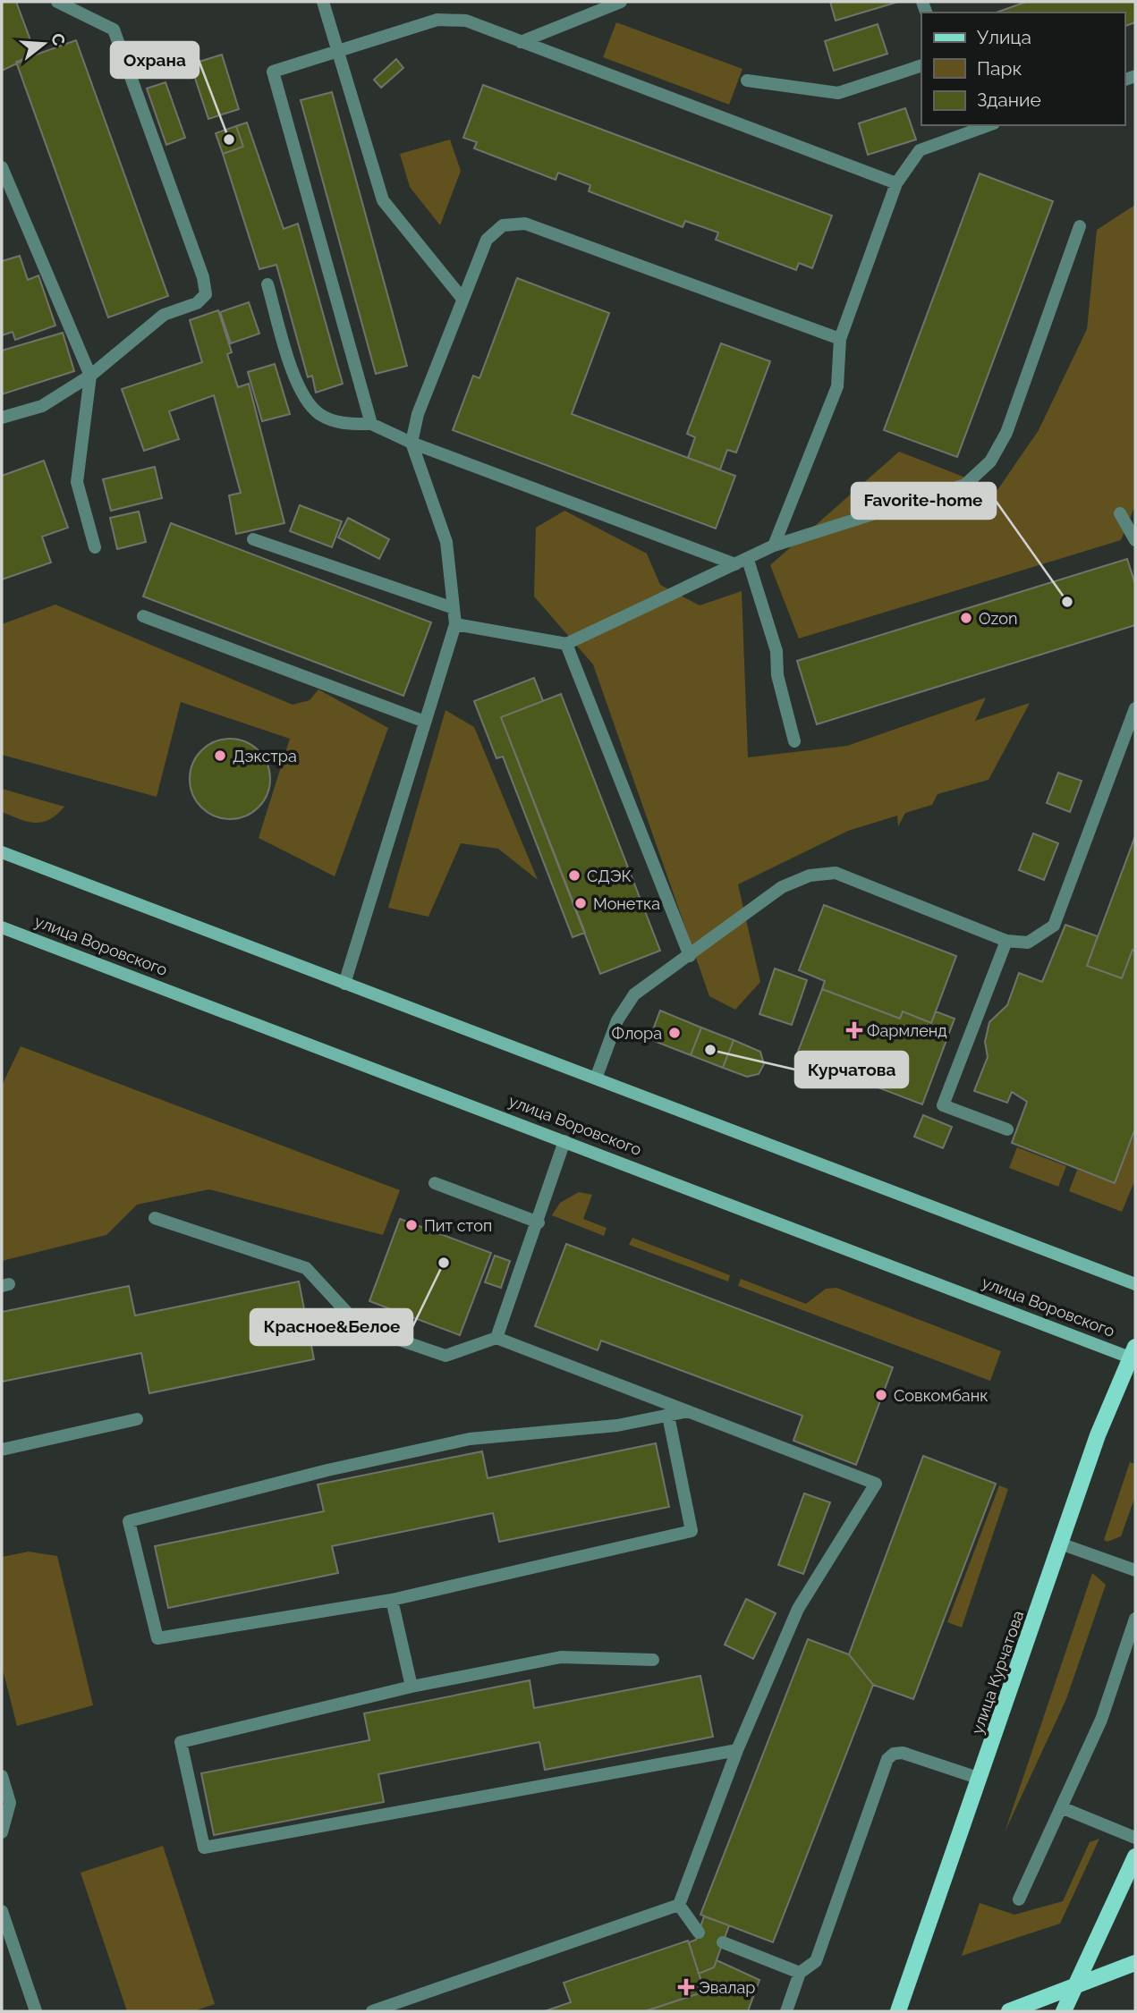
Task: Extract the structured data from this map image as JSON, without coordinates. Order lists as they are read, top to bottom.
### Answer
{
  "streets": {
    "main road": ["улица Воровского", "улица Курчатова"]
  },
  "crossings": [
    ["улица Воровского", "улица Курчатова"]
  ],
  "places": {
    "other": [
      "Охрана",
      "Favorite-home",
      "Ozon",
      "Дэкстра",
      "СДЭК",
      "Монетка",
      "Флора",
      "Курчатова",
      "Пит стоп",
      "Красное&Белое",
      "Совкомбанк"
    ],
    "health": ["Фармленд", "Эвалар"]
  },
  "legend": ["Улица", "Парк", "Здание"],
  "north": "right"
}
